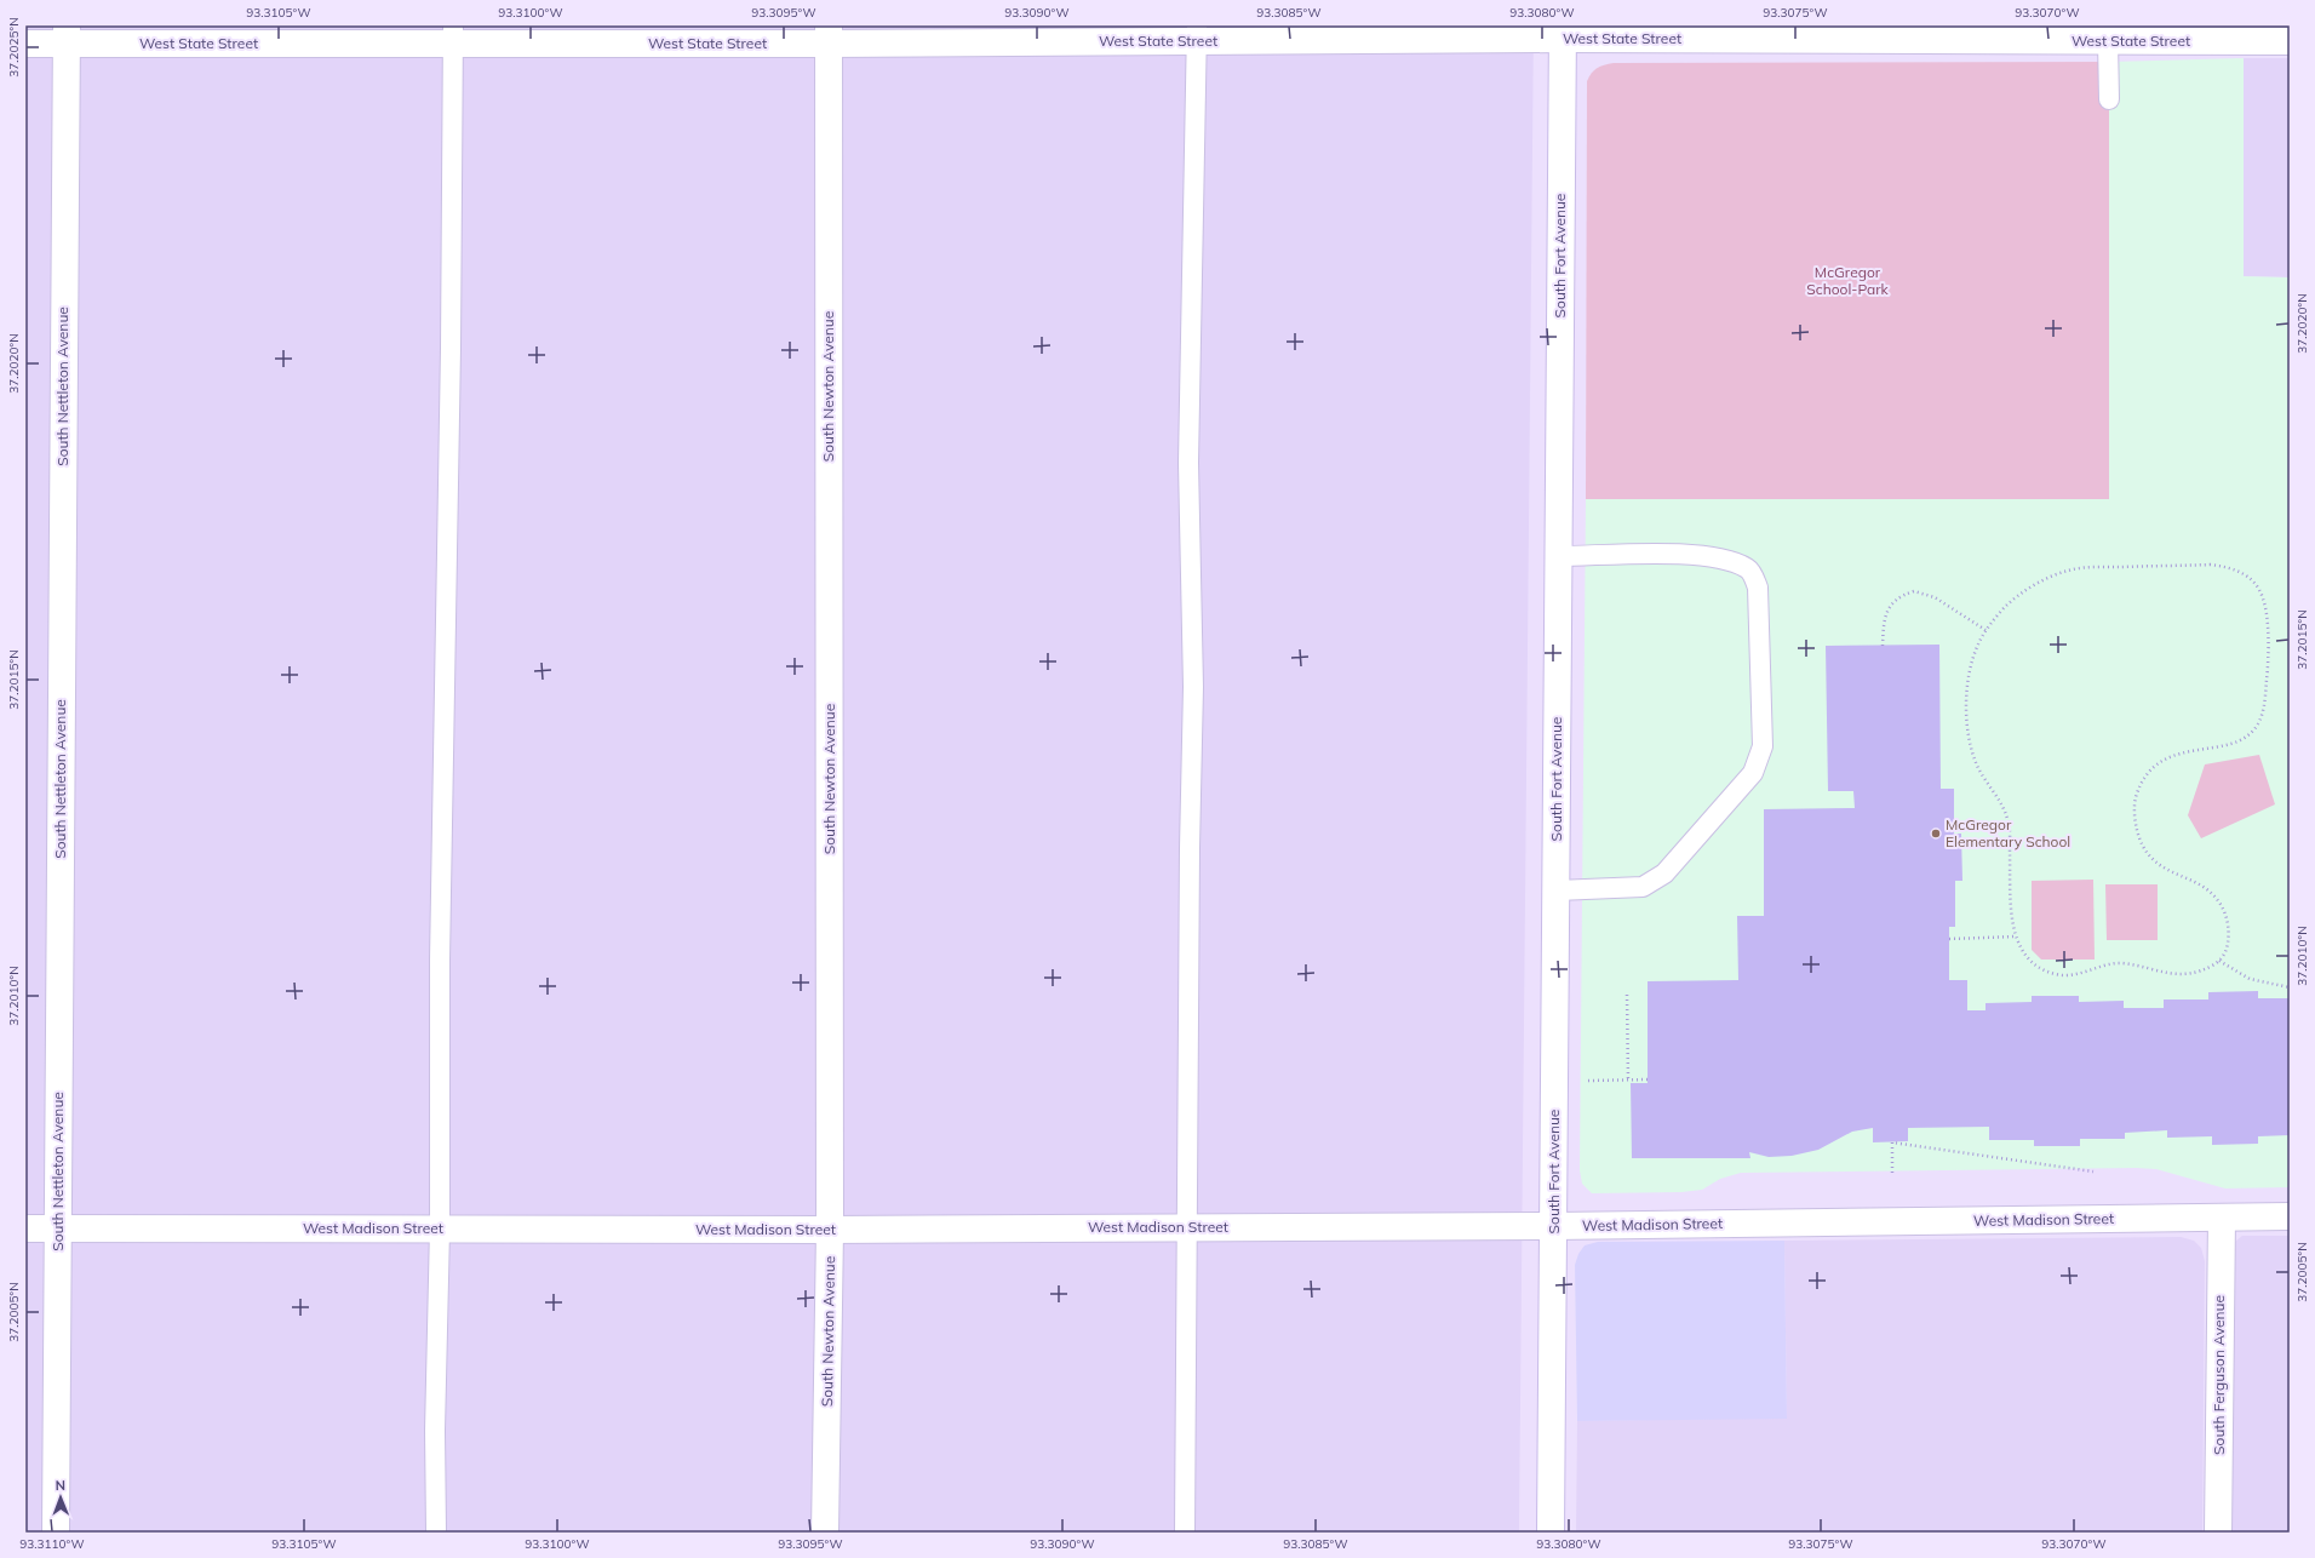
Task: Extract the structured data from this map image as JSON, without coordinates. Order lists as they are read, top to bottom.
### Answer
{
  "streets": {
    "street": [
      "West State Street",
      "South Fort Avenue",
      "South Nettleton Avenue",
      "South Newton Avenue",
      "West Madison Street",
      "South Ferguson Avenue"
    ]
  },
  "crossings": [
    ["West State Street", "South Fort Avenue"],
    ["West State Street", "South Nettleton Avenue"],
    ["West State Street", "South Newton Avenue"],
    ["South Fort Avenue", "West Madison Street"],
    ["South Nettleton Avenue", "West Madison Street"],
    ["South Newton Avenue", "West Madison Street"],
    ["West Madison Street", "South Ferguson Avenue"]
  ],
  "parks": ["McGregor School-Park"],
  "places": ["McGregor Elementary School"],
  "north": "top",
  "coordinates": [
    "93.3105°W",
    "93.3100°W",
    "93.3095°W",
    "93.3090°W",
    "93.3085°W",
    "93.3080°W",
    "93.3075°W",
    "93.3070°W",
    "37.2025°N",
    "37.2020°N",
    "37.2015°N",
    "37.2010°N",
    "37.2005°N",
    "93.3110°W"
  ]
}
